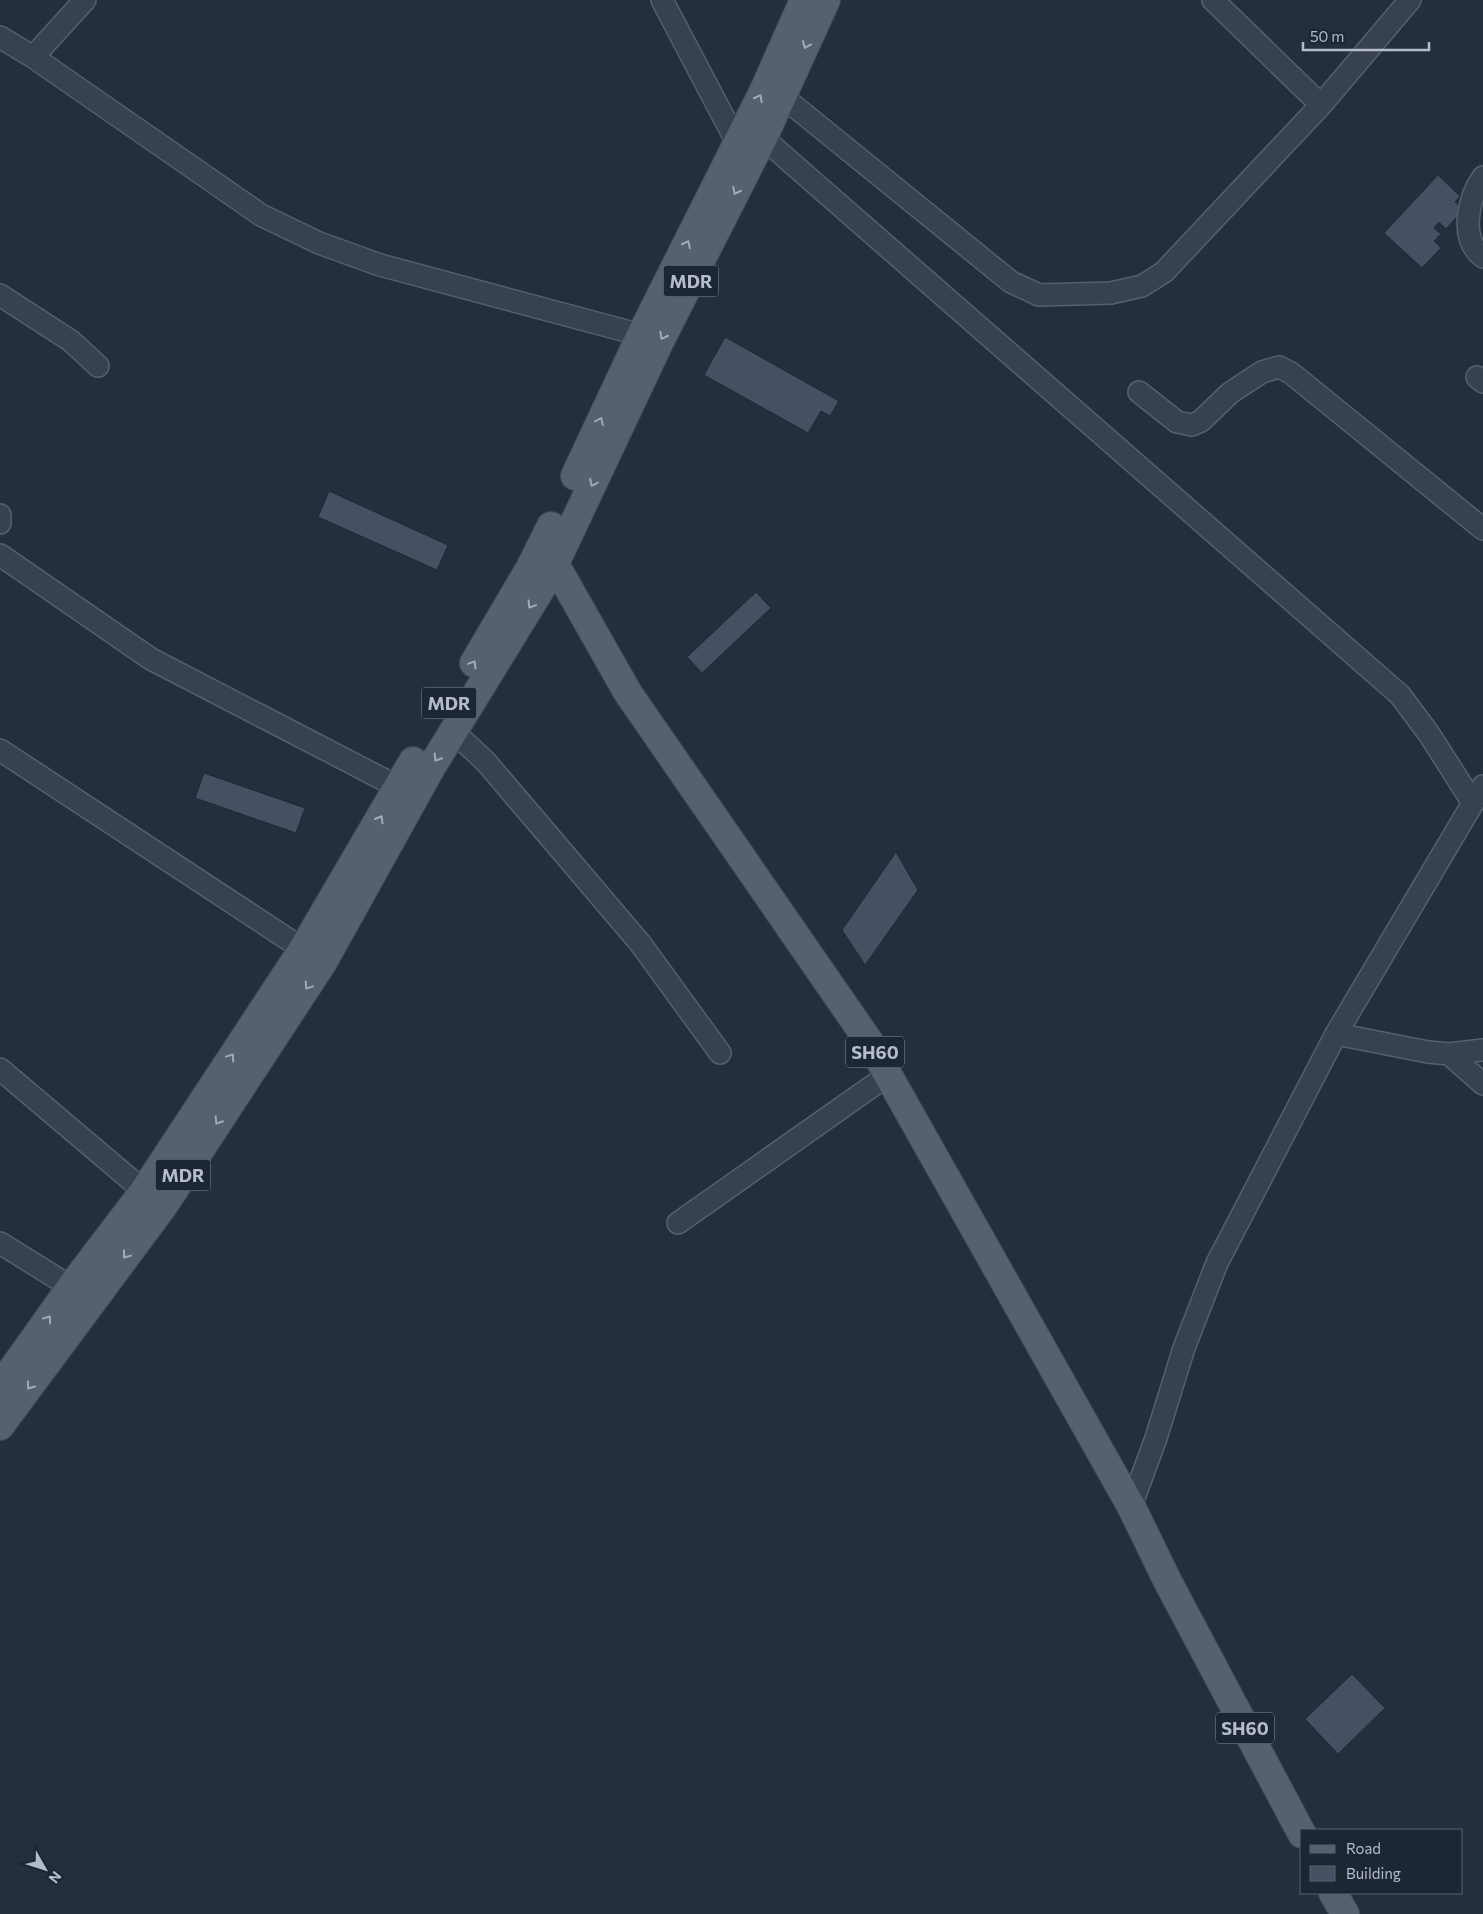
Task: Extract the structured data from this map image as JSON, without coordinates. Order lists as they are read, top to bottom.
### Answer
{
  "streets": {
    "main road": ["MDR", "SH60"]
  },
  "crossings": [
    ["MDR", "SH60"]
  ],
  "legend": ["Road", "Building"],
  "scale_bar": "50 m",
  "north": "bottom right"
}
